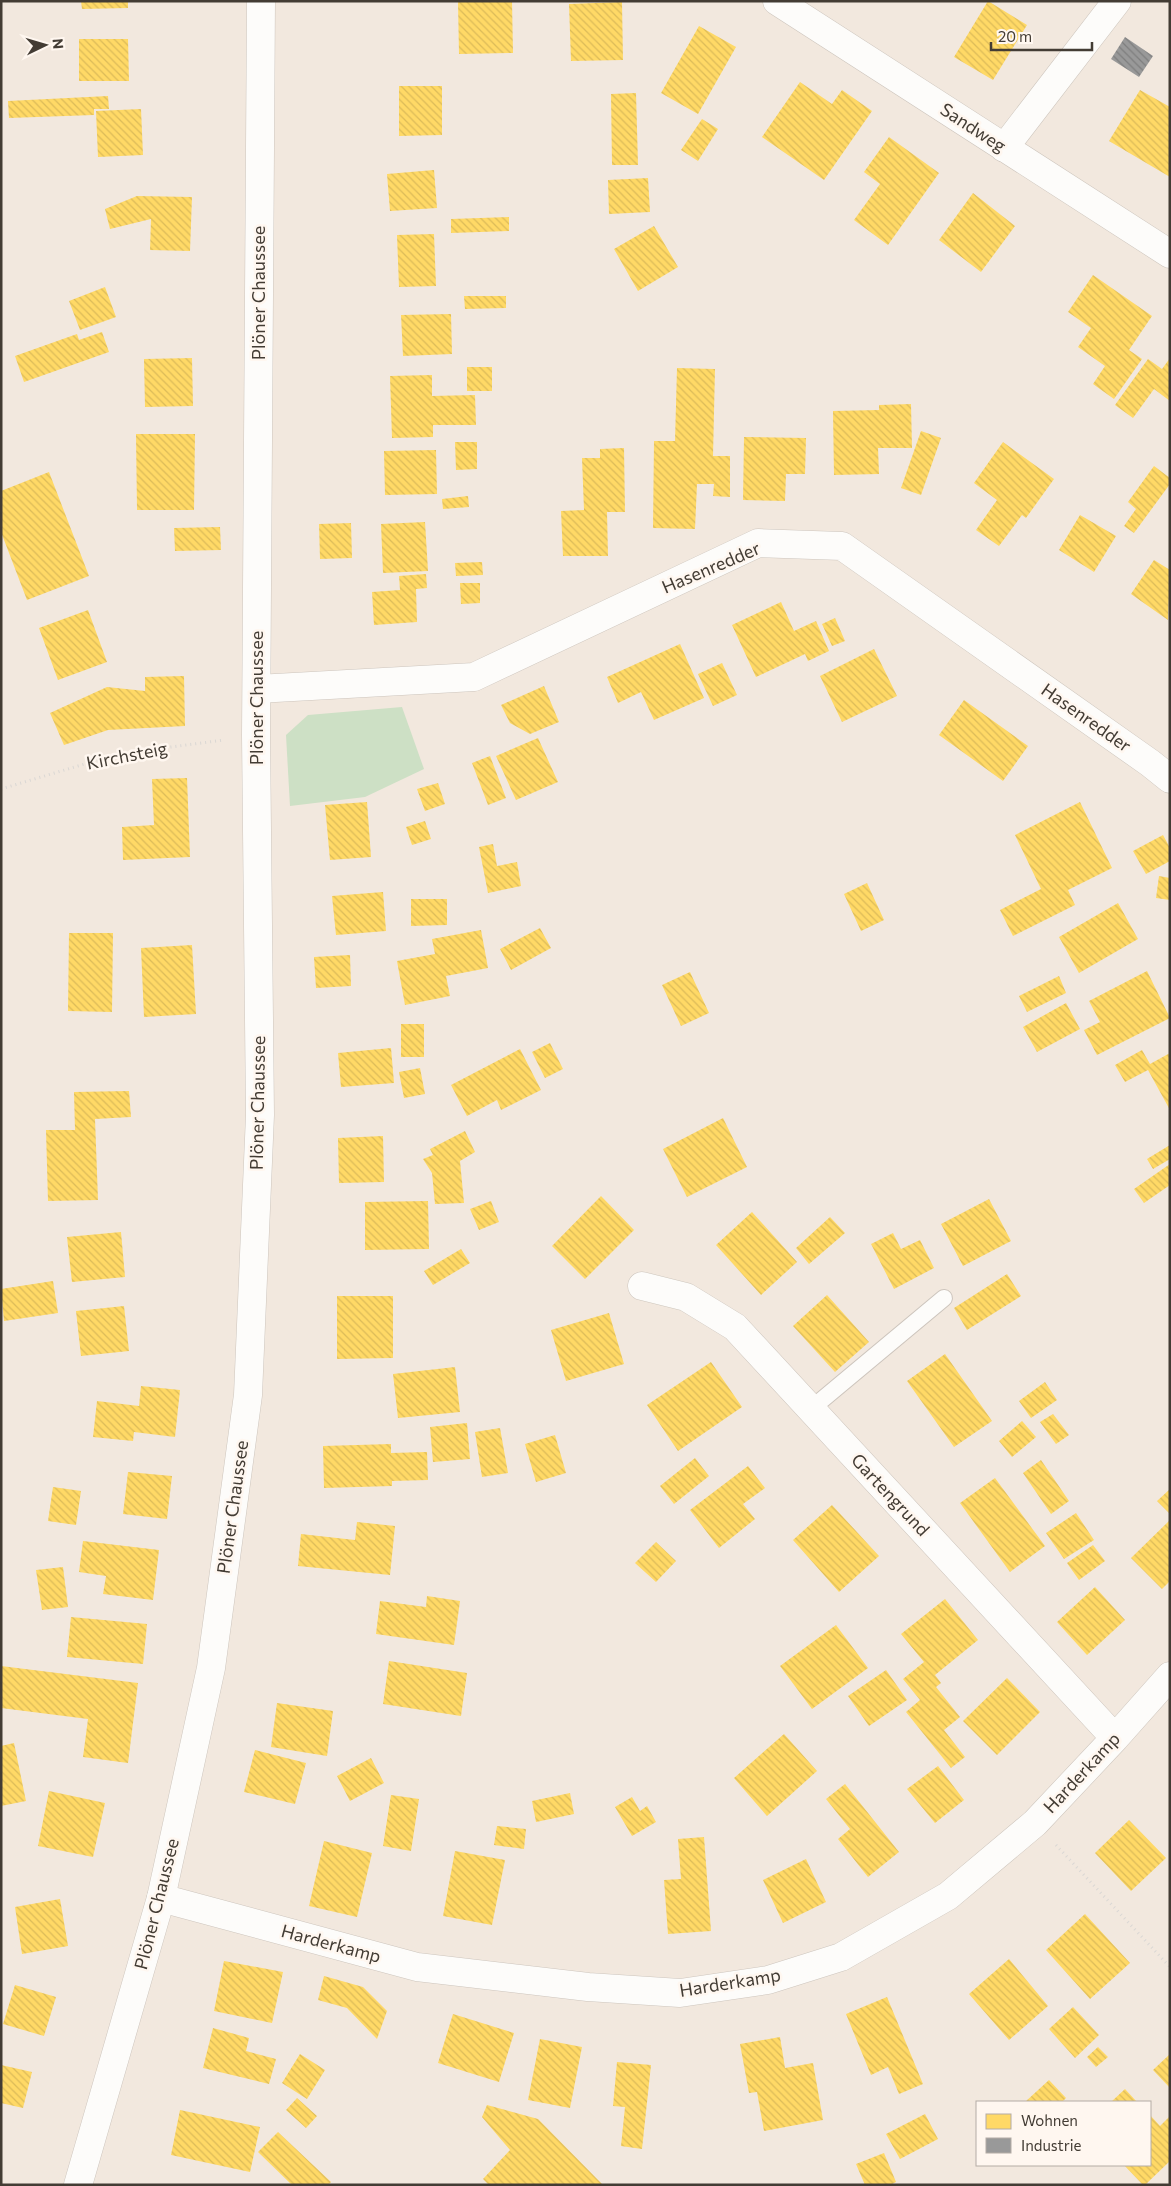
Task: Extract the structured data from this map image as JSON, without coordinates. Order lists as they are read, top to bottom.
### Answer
{
  "streets": {
    "street": [
      "Sandweg",
      "Plöner Chaussee",
      "Hasenredder",
      "Gartengrund",
      "Harderkamp"
    ],
    "path": ["Kirchsteig"]
  },
  "crossings": [
    ["Plöner Chaussee", "Hasenredder"],
    ["Plöner Chaussee", "Kirchsteig"],
    ["Plöner Chaussee", "Harderkamp"],
    ["Gartengrund", "Harderkamp"]
  ],
  "legend": ["Wohnen", "Industrie"],
  "scale_bar": "20 m",
  "north": "right"
}
